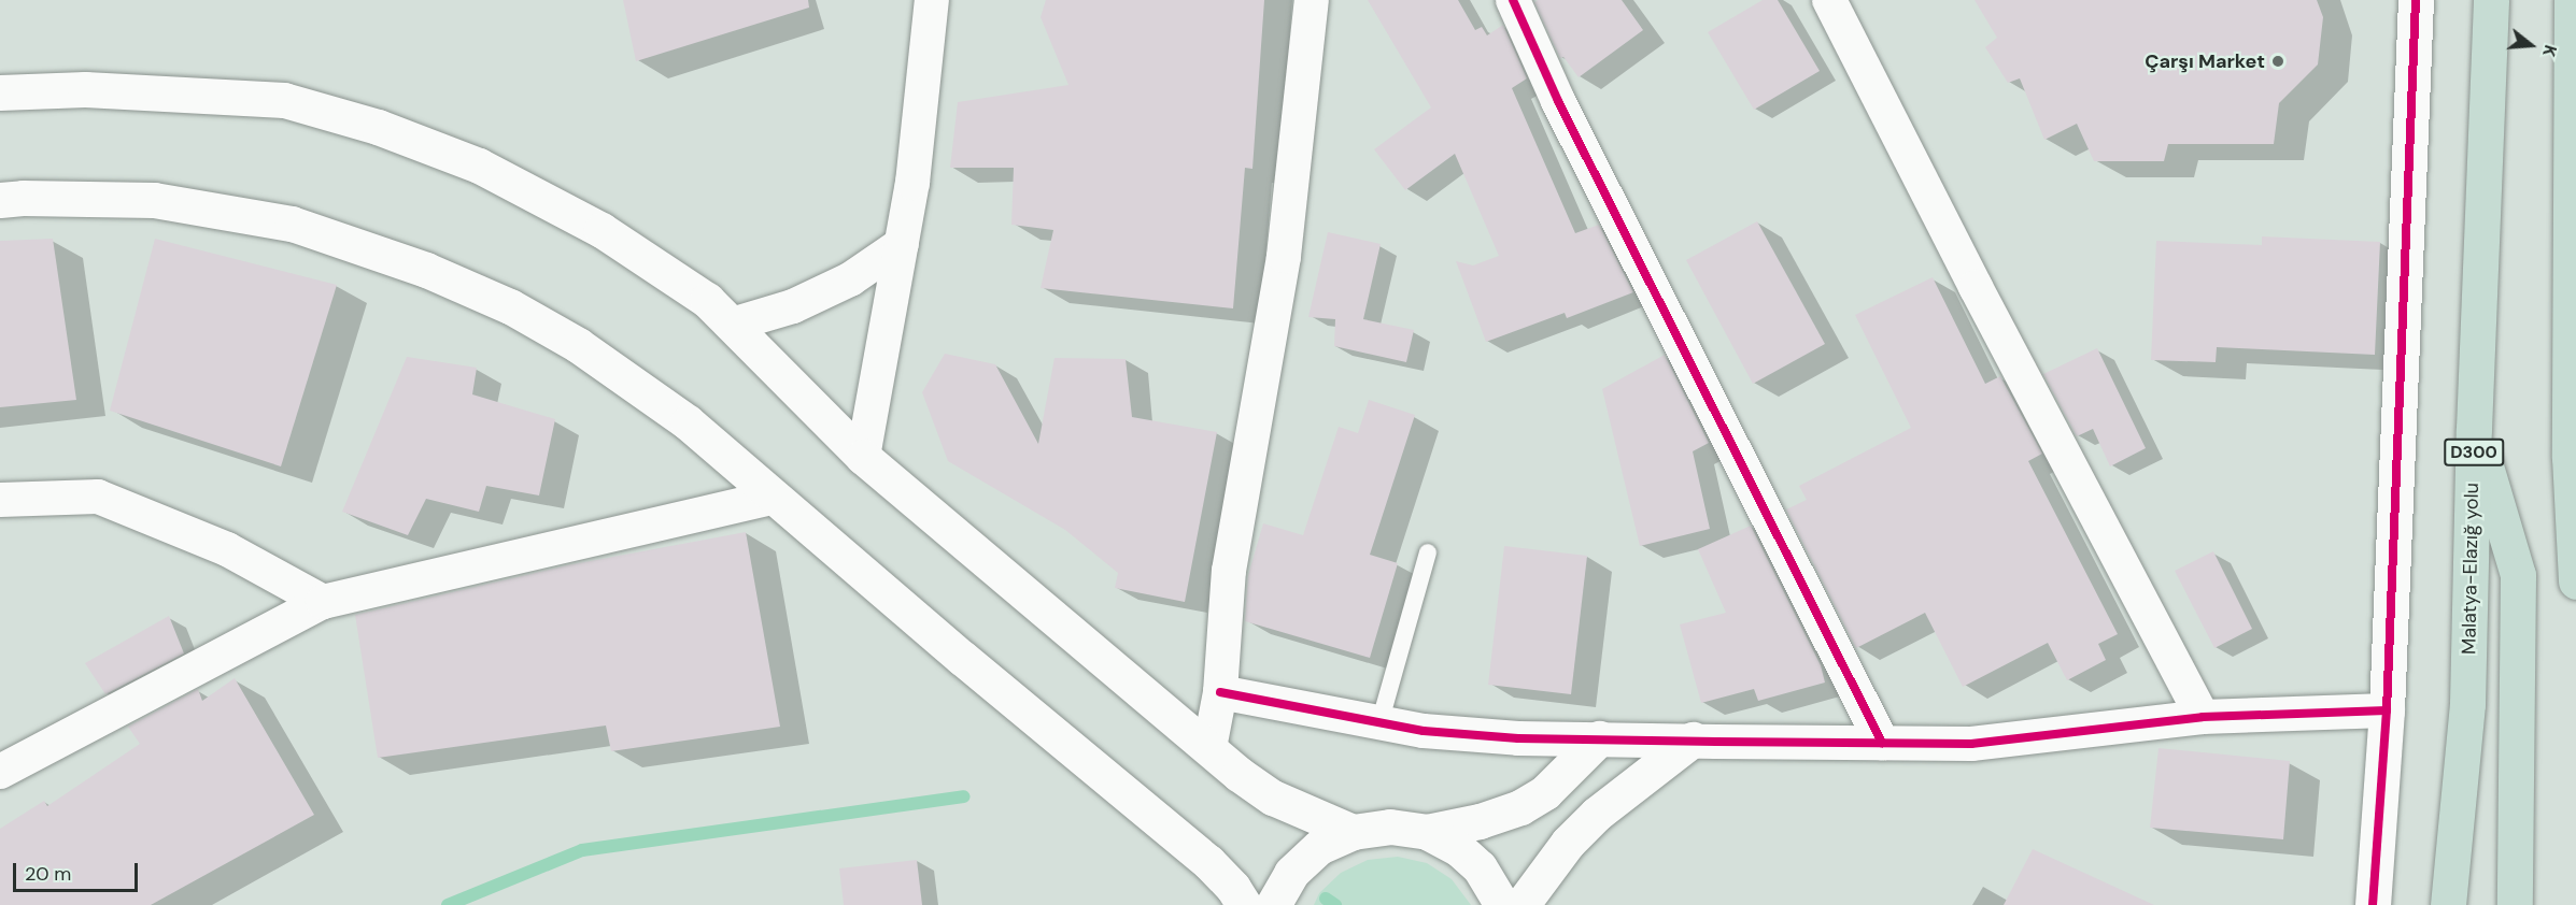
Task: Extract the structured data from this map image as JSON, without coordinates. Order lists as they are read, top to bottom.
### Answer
{
  "streets": {
    "highway": ["D300", "Malatya-Elazığ yolu"]
  },
  "places": ["Çarşı Market"],
  "scale_bar": "20 m",
  "north": "right"
}
